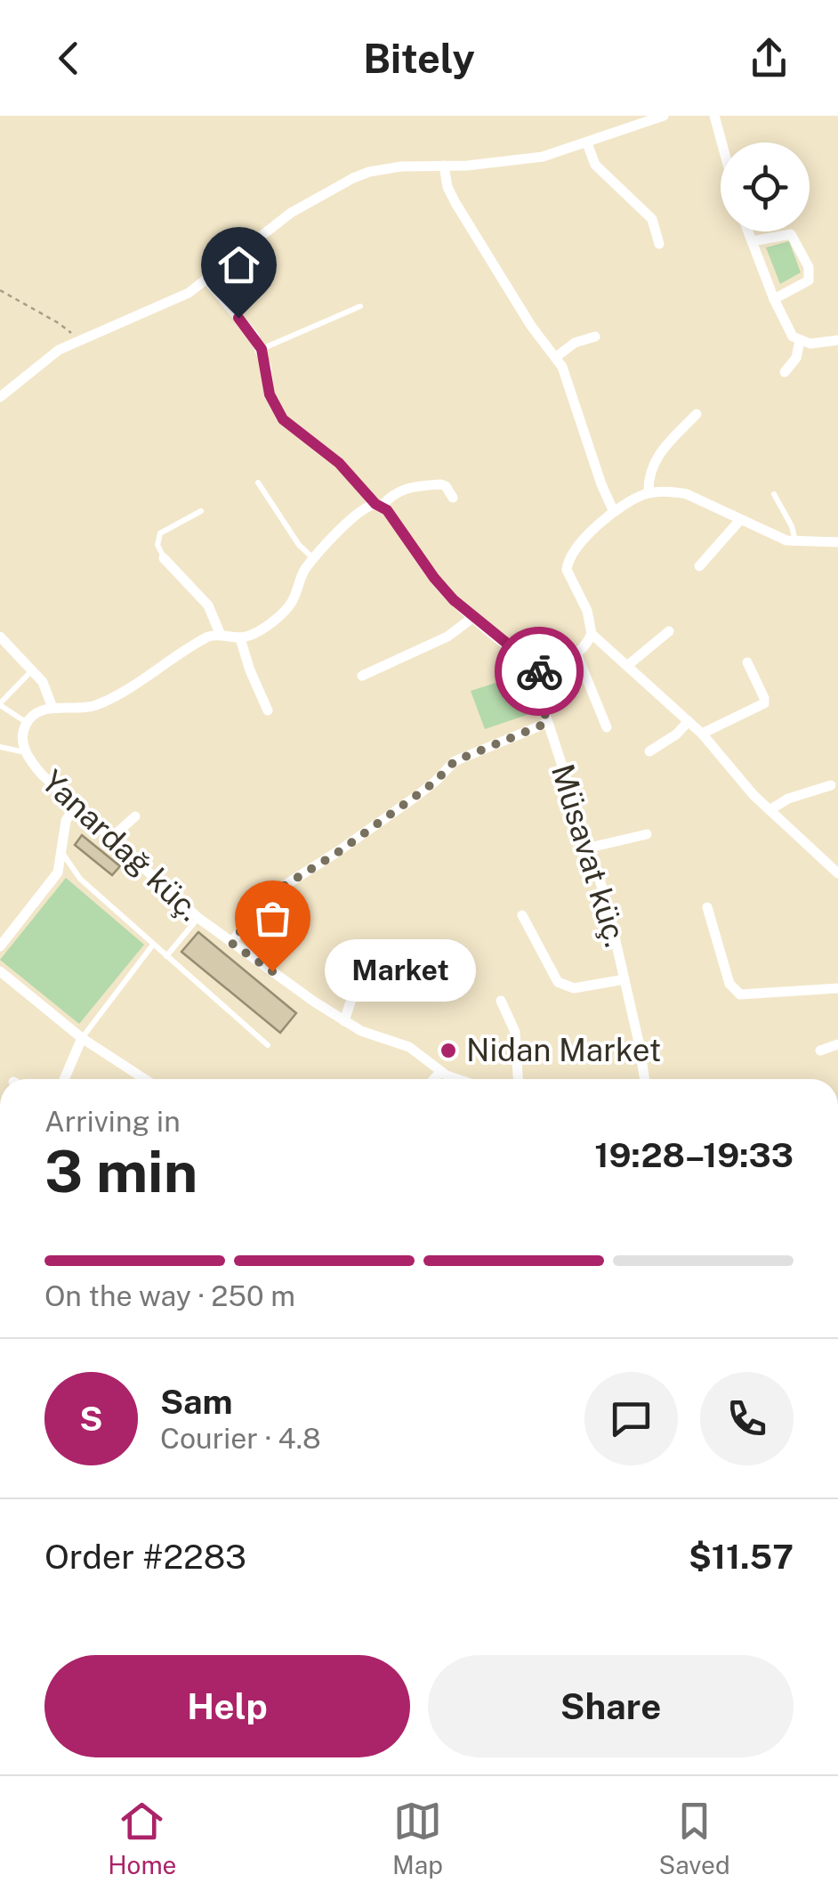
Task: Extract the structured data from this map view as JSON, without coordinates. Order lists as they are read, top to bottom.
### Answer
{
  "streets": {
    "street": ["Yanardağ küç.", "Müsavat küç."]
  },
  "places": ["Market", "Nidan Market"],
  "page": {
    "header": "Bitely",
    "bubble": "Market",
    "heading": ["3 min", "Arriving in", "19:28–19:33"],
    "panel": [
      "Sam",
      "Courier · 4.8",
      "Order #2283",
      "$11.57"
    ],
    "bar": "On the way · 250 m",
    "round": "S",
    "buttons": ["Help", "Share"],
    "tabs": ["Home", "Map", "Saved"]
  }
}
